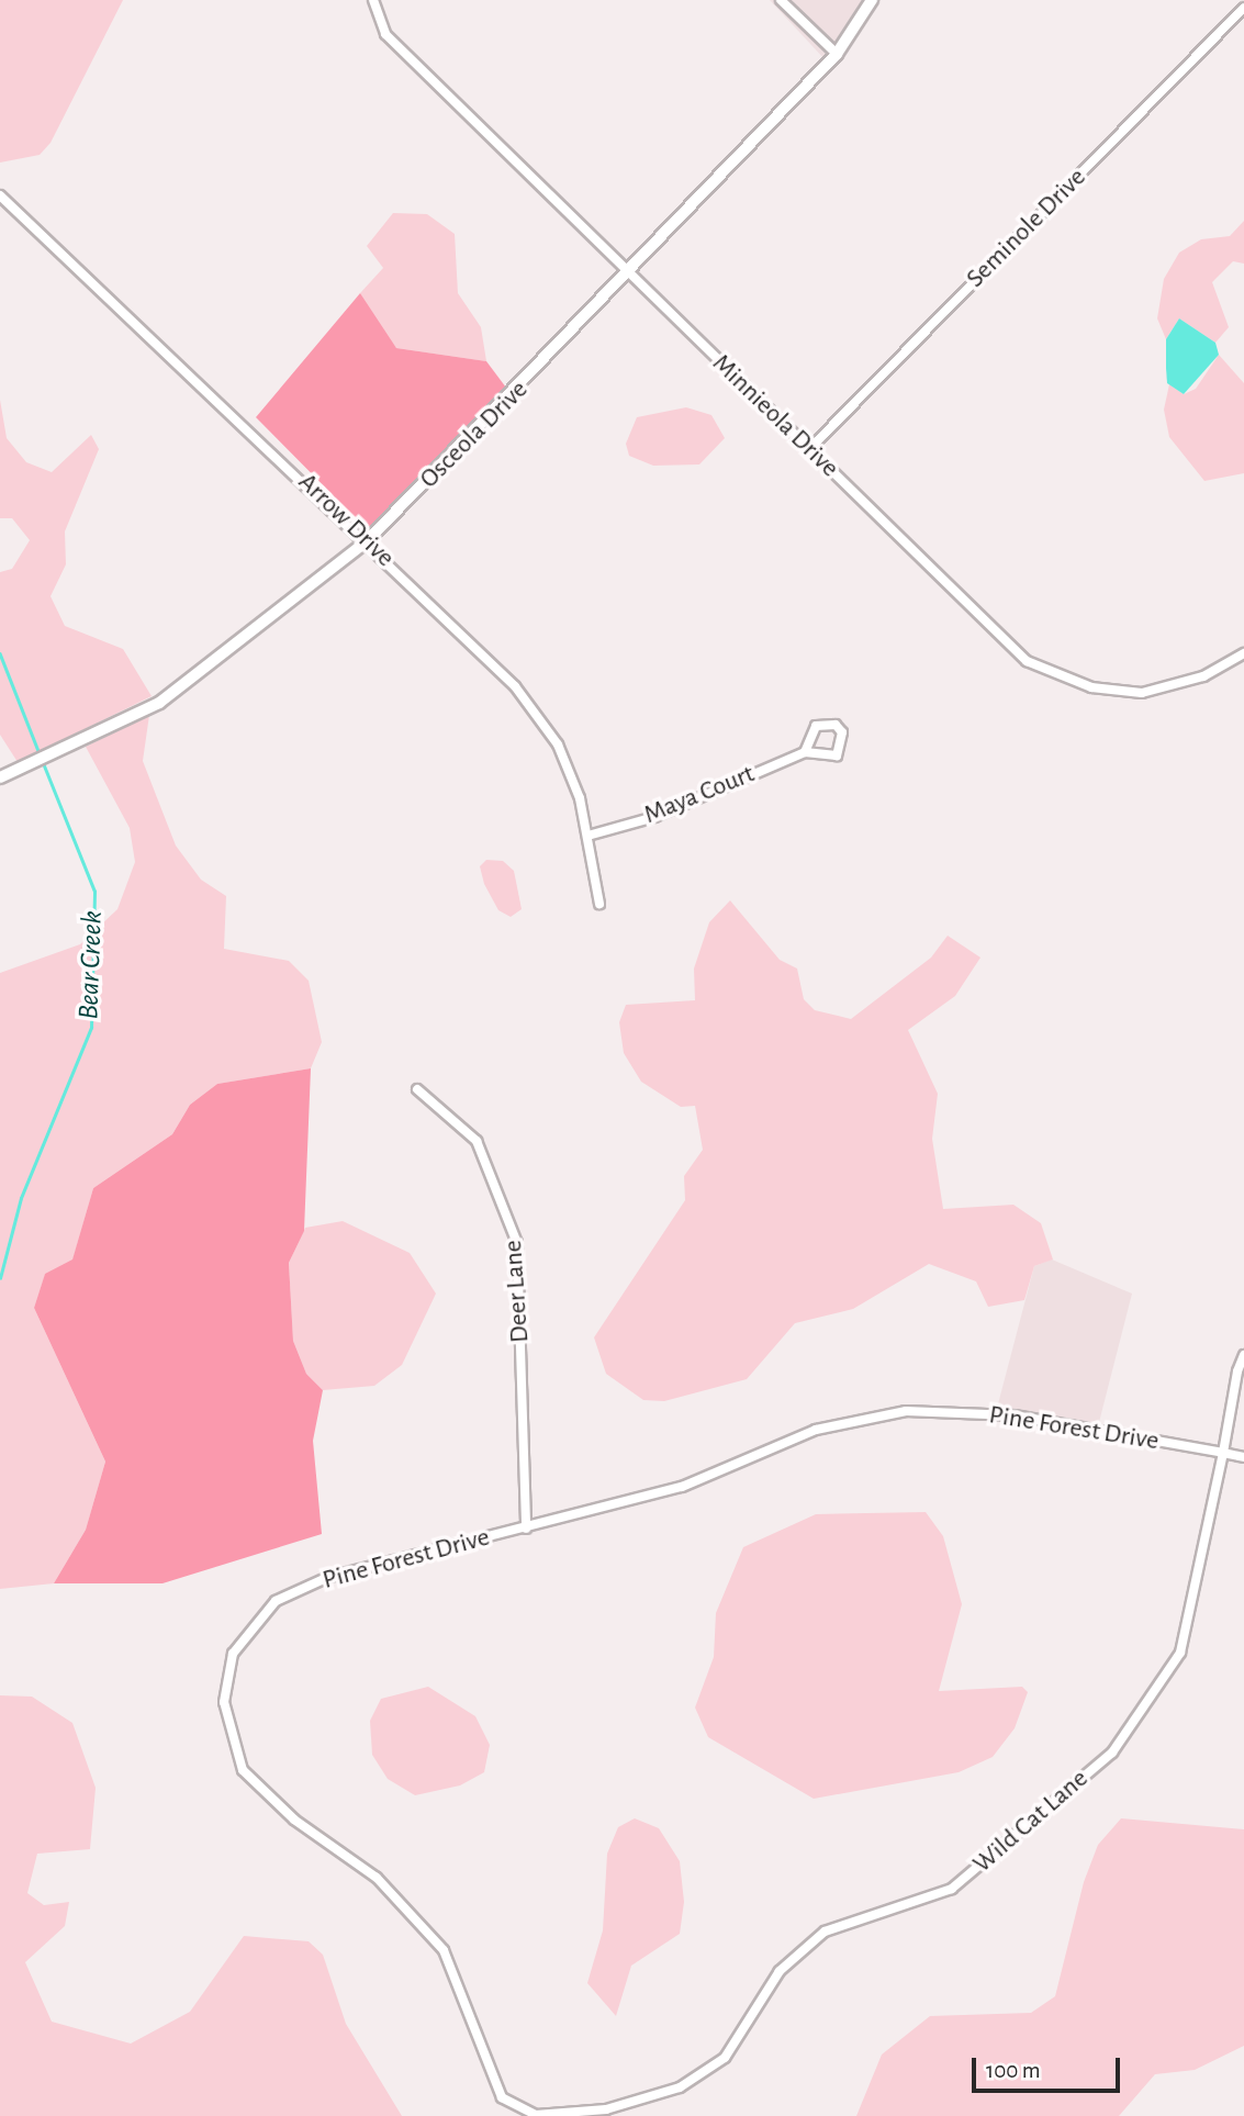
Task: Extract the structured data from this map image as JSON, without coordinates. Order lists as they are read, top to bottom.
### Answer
{
  "streets": {
    "street": [
      "Seminole Drive",
      "Minnieola Drive",
      "Osceola Drive",
      "Arrow Drive",
      "Maya Court",
      "Deer Lane",
      "Pine Forest Drive",
      "Wild Cat Lane"
    ]
  },
  "crossings": [
    ["Seminole Drive", "Minnieola Drive"],
    ["Minnieola Drive", "Osceola Drive"],
    ["Osceola Drive", "Arrow Drive"],
    ["Arrow Drive", "Maya Court"],
    ["Deer Lane", "Pine Forest Drive"],
    ["Pine Forest Drive", "Wild Cat Lane"]
  ],
  "water": ["Bear Creek"],
  "scale_bar": "100 m"
}
